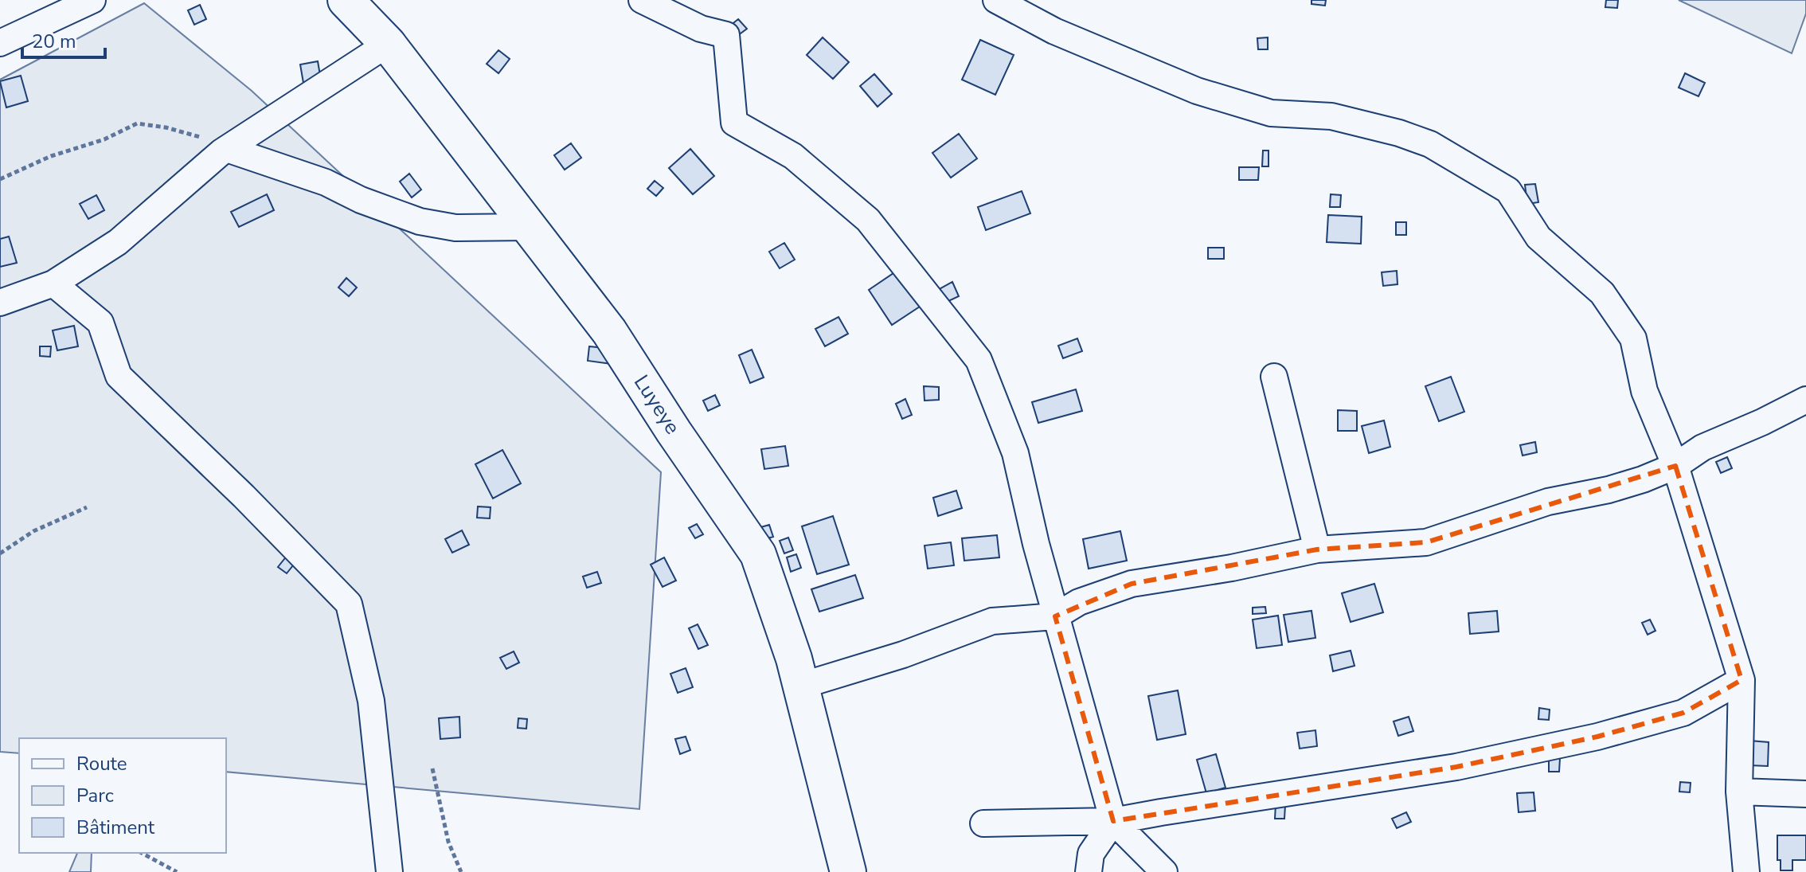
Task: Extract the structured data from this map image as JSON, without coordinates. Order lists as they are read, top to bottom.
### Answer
{
  "streets": {
    "street": ["Luyeye"]
  },
  "legend": ["Route", "Parc", "Bâtiment"],
  "scale_bar": "20 m"
}
